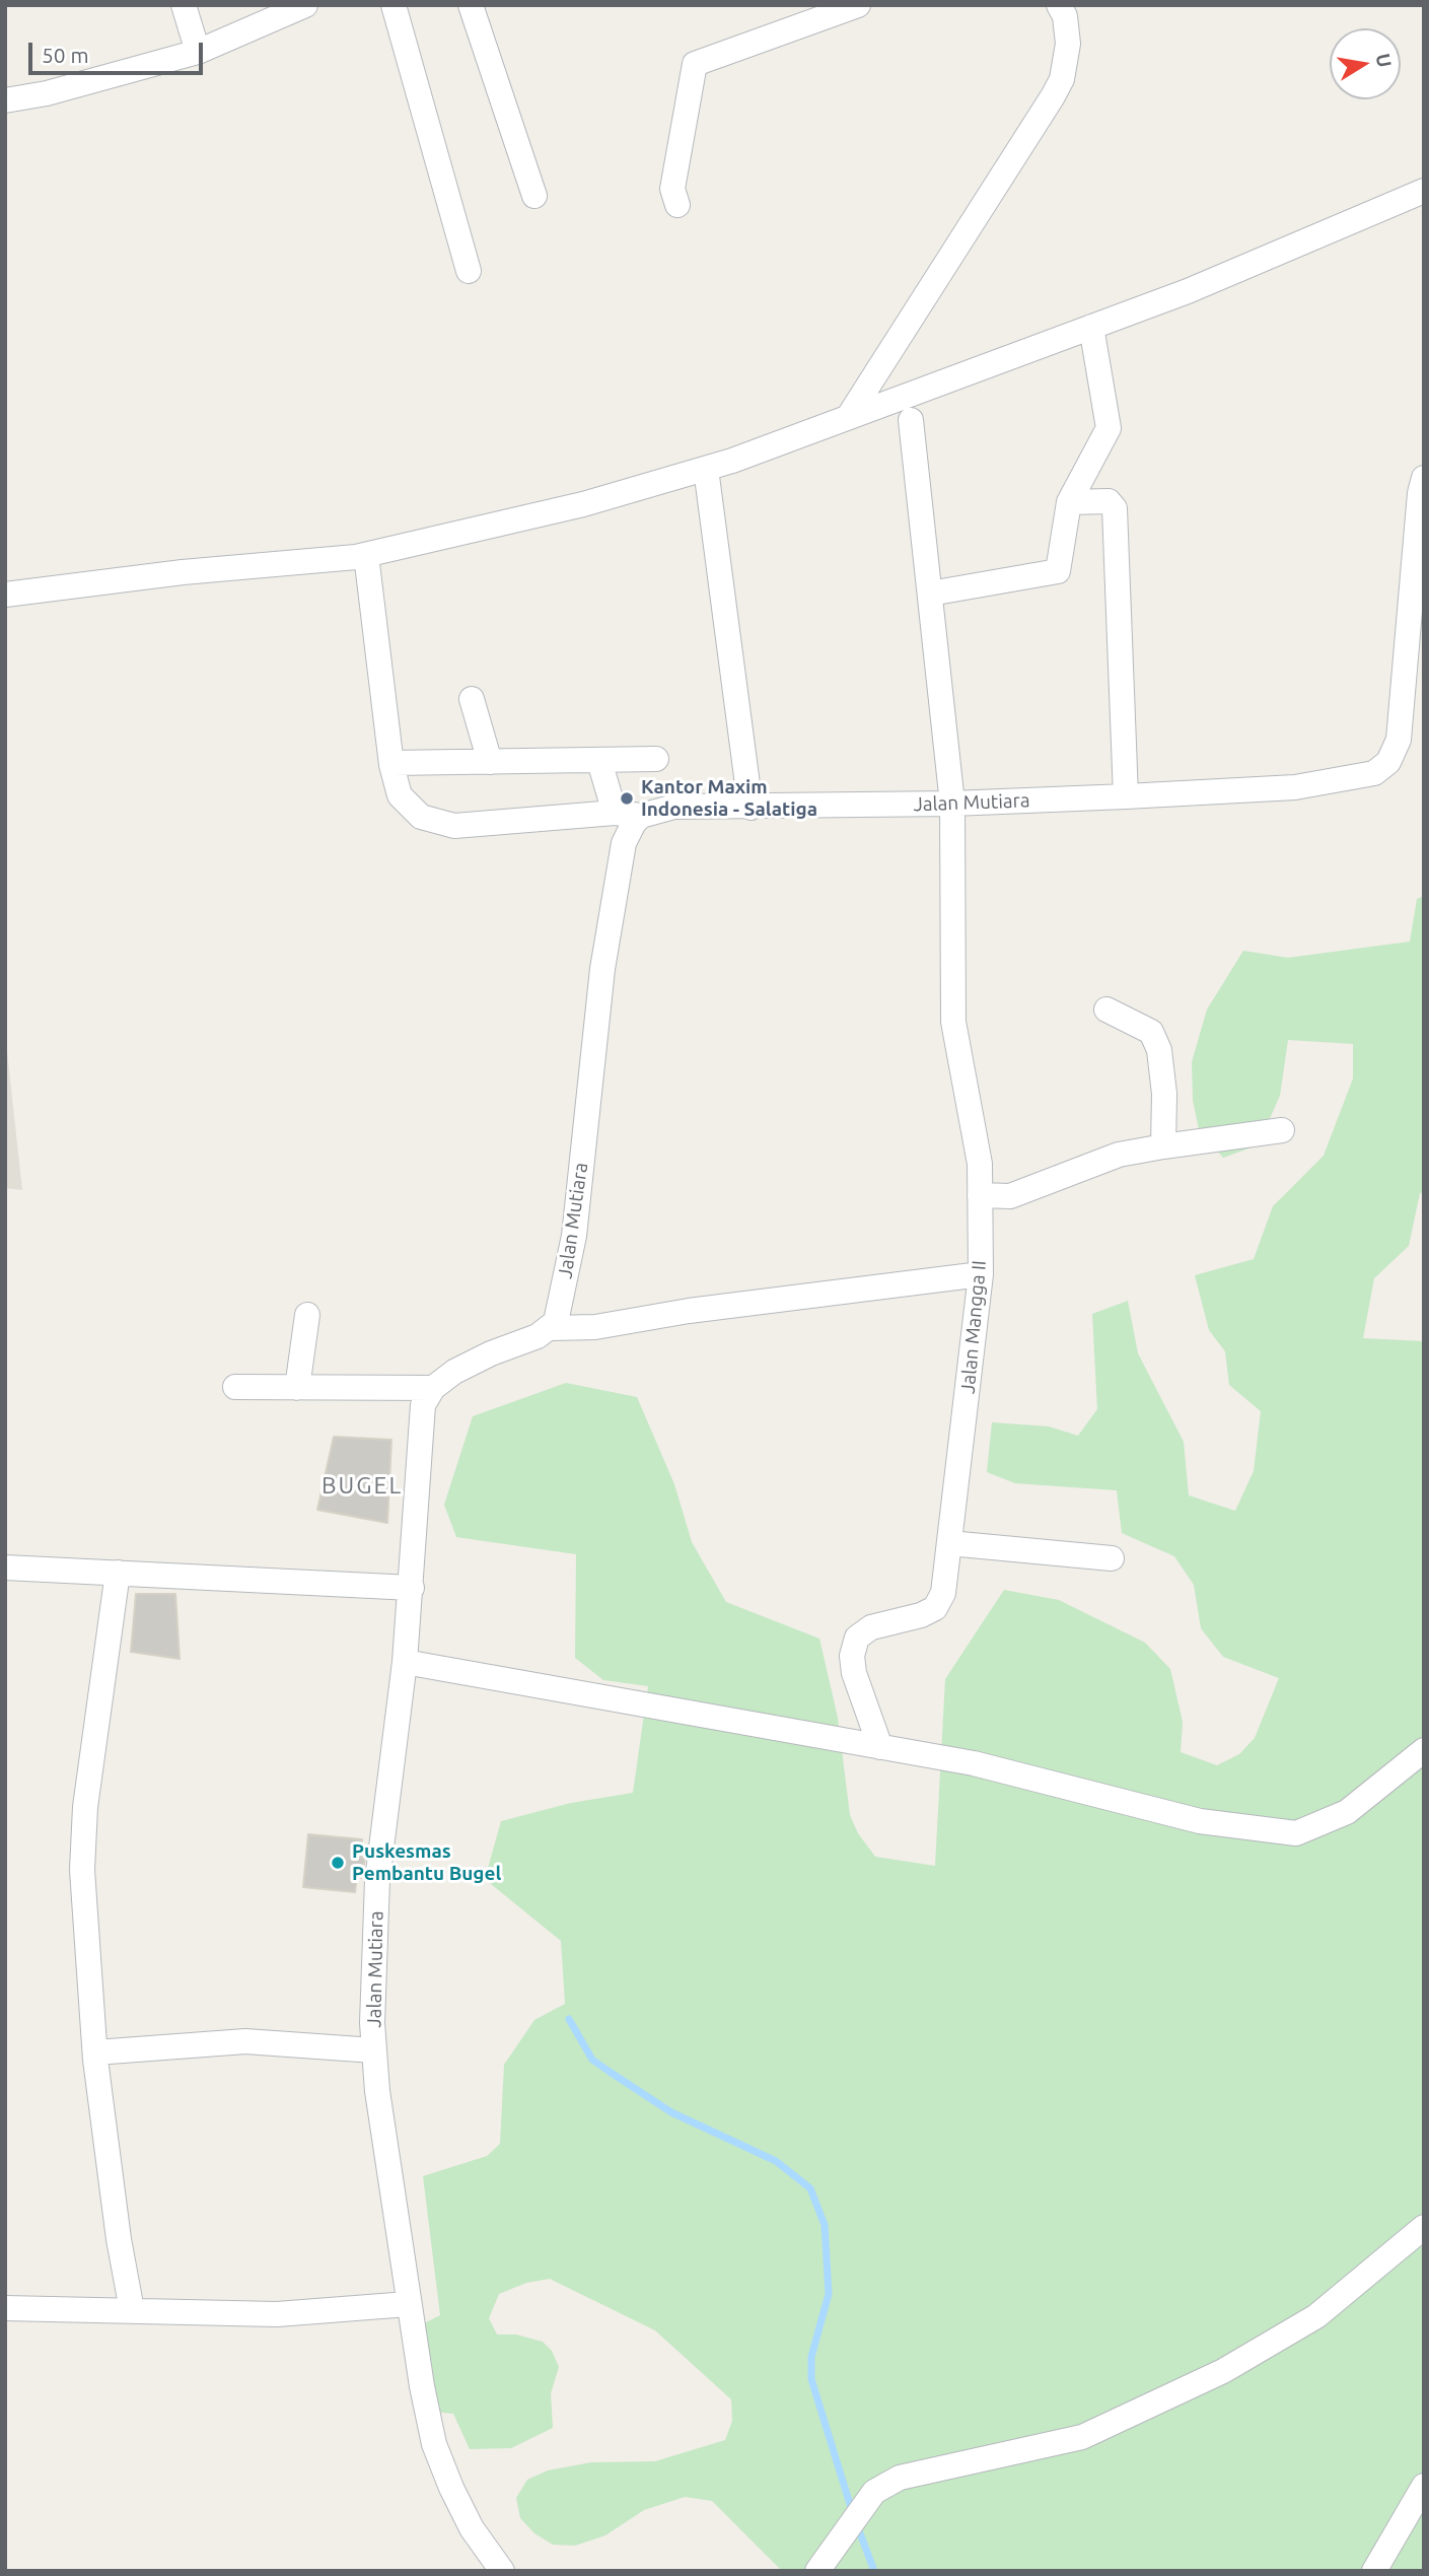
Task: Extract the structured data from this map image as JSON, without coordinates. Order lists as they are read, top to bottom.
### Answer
{
  "streets": {
    "street": ["Jalan Mutiara", "Jalan Mangga II"]
  },
  "crossings": [
    ["Jalan Mutiara", "Jalan Mangga II"]
  ],
  "districts": ["BUGEL"],
  "places": ["Kantor Maxim Indonesia - Salatiga", "Puskesmas Pembantu Bugel"],
  "scale_bar": "50 m",
  "north": "right"
}
